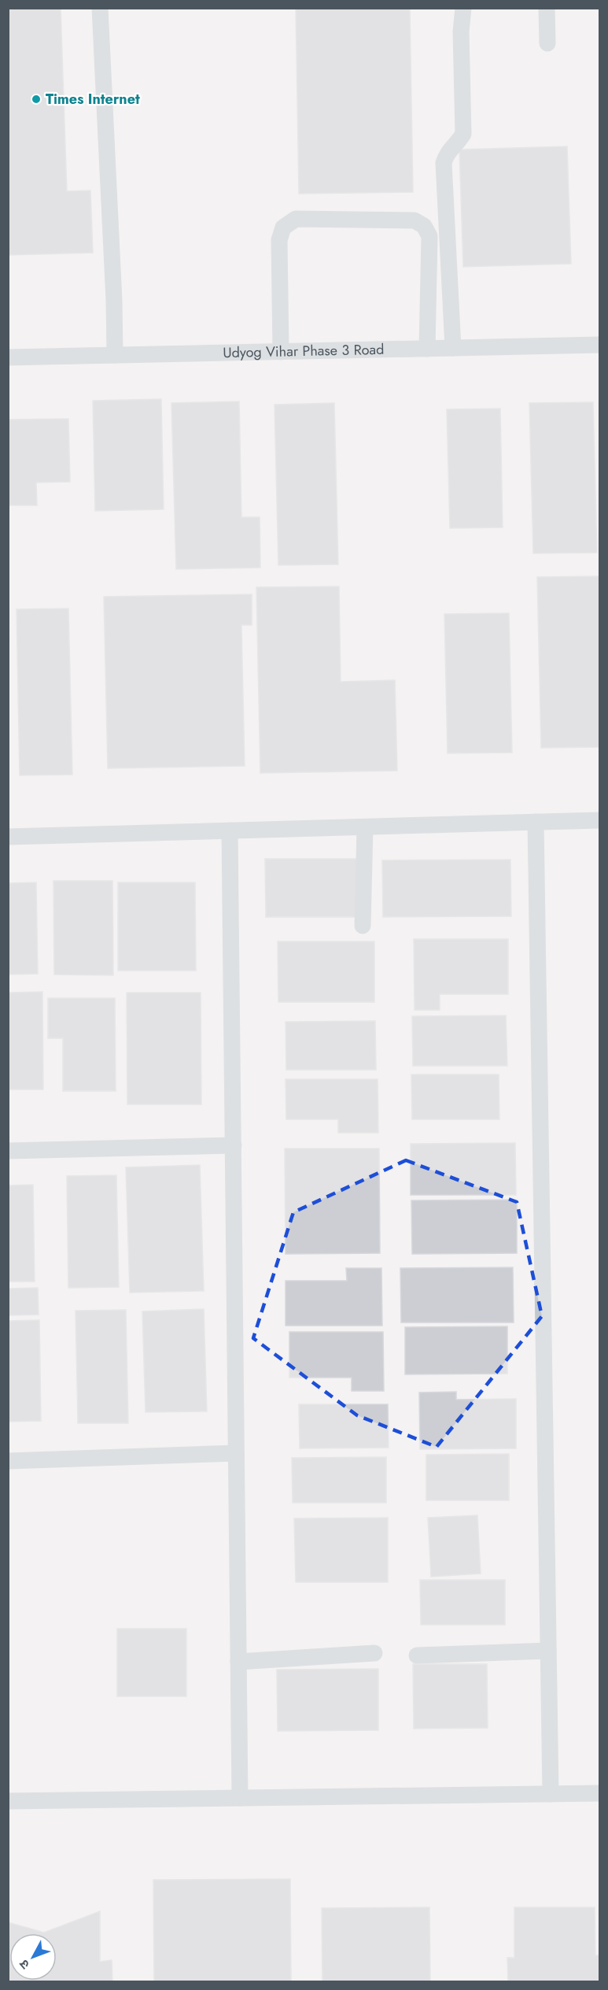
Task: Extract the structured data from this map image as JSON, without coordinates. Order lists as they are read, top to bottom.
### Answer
{
  "streets": {
    "lane": ["Udyog Vihar Phase 3 Road"]
  },
  "places": ["Times Internet"],
  "north": "bottom left"
}
